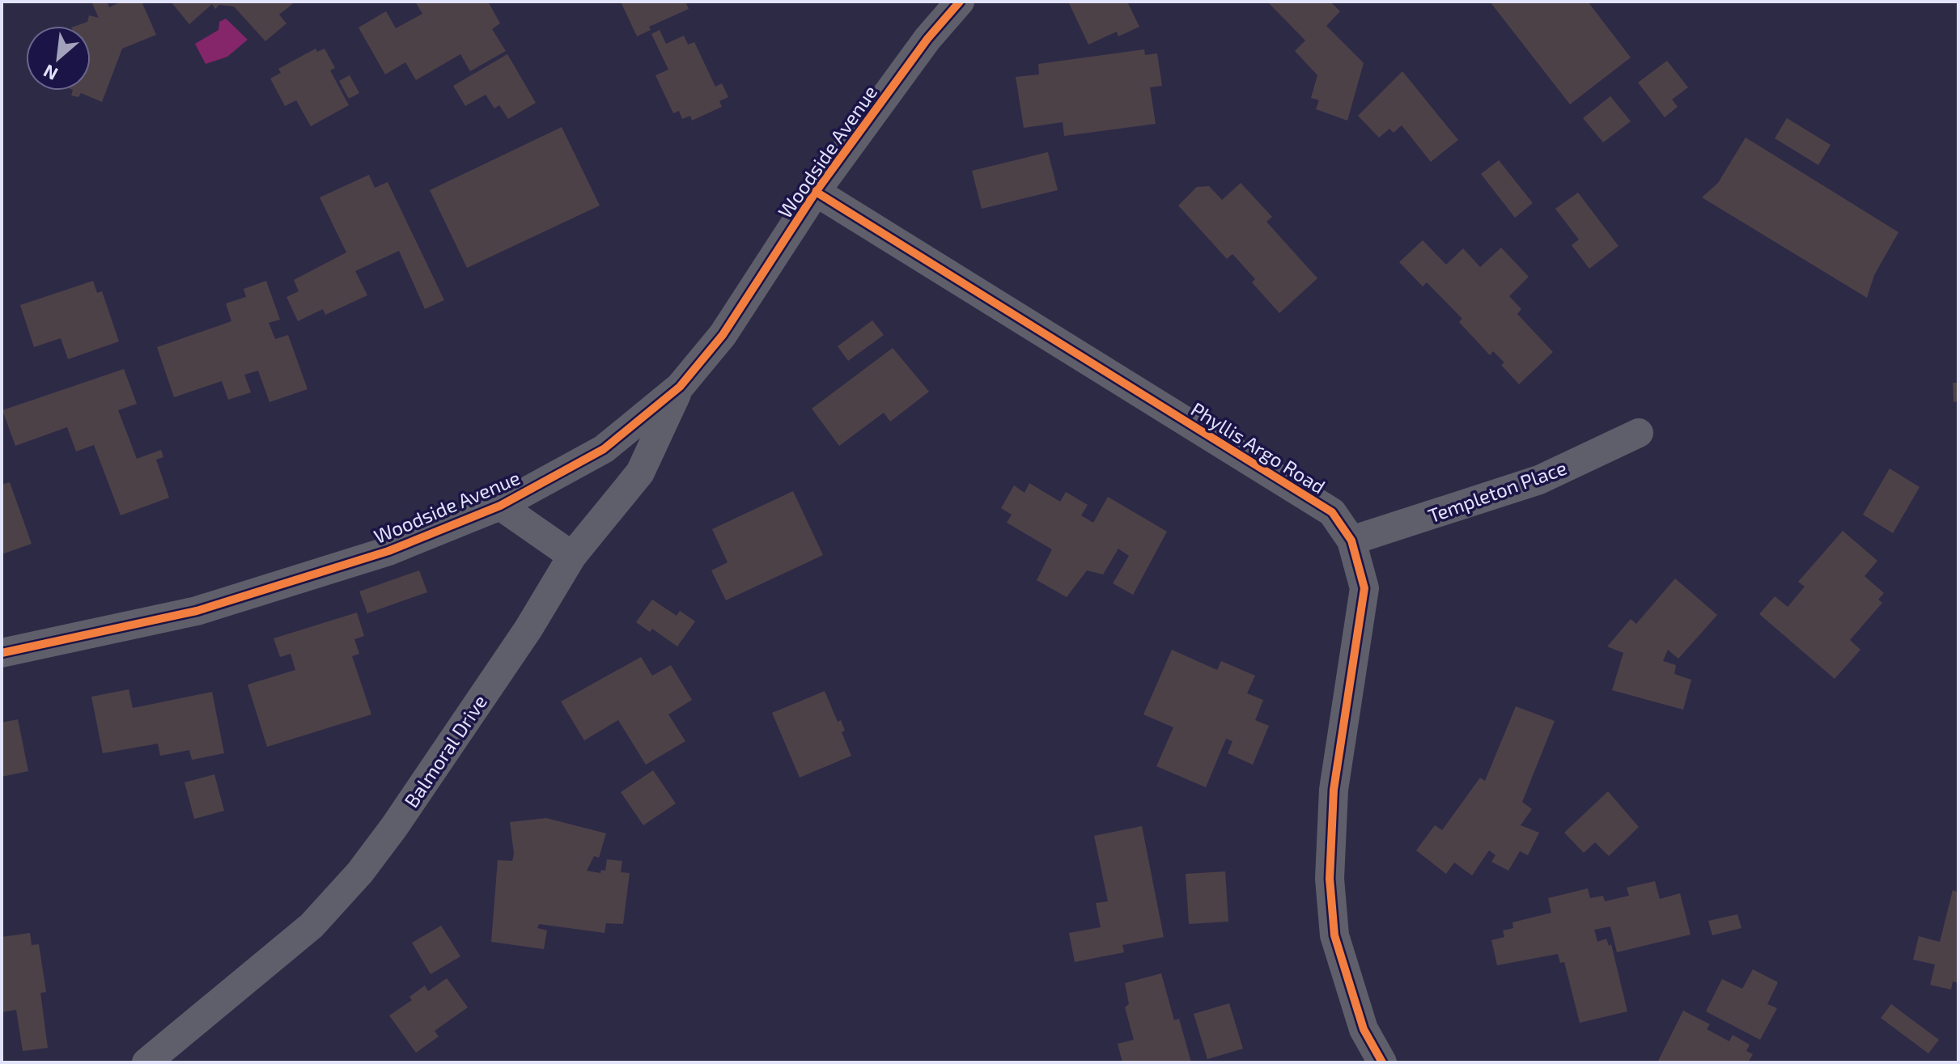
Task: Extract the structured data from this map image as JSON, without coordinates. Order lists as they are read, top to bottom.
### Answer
{
  "streets": {
    "street": [
      "Woodside Avenue",
      "Phyllis Argo Road",
      "Templeton Place",
      "Balmoral Drive"
    ]
  },
  "crossings": [
    ["Woodside Avenue", "Phyllis Argo Road"],
    ["Woodside Avenue", "Balmoral Drive"],
    ["Phyllis Argo Road", "Templeton Place"]
  ],
  "north": "bottom left"
}
